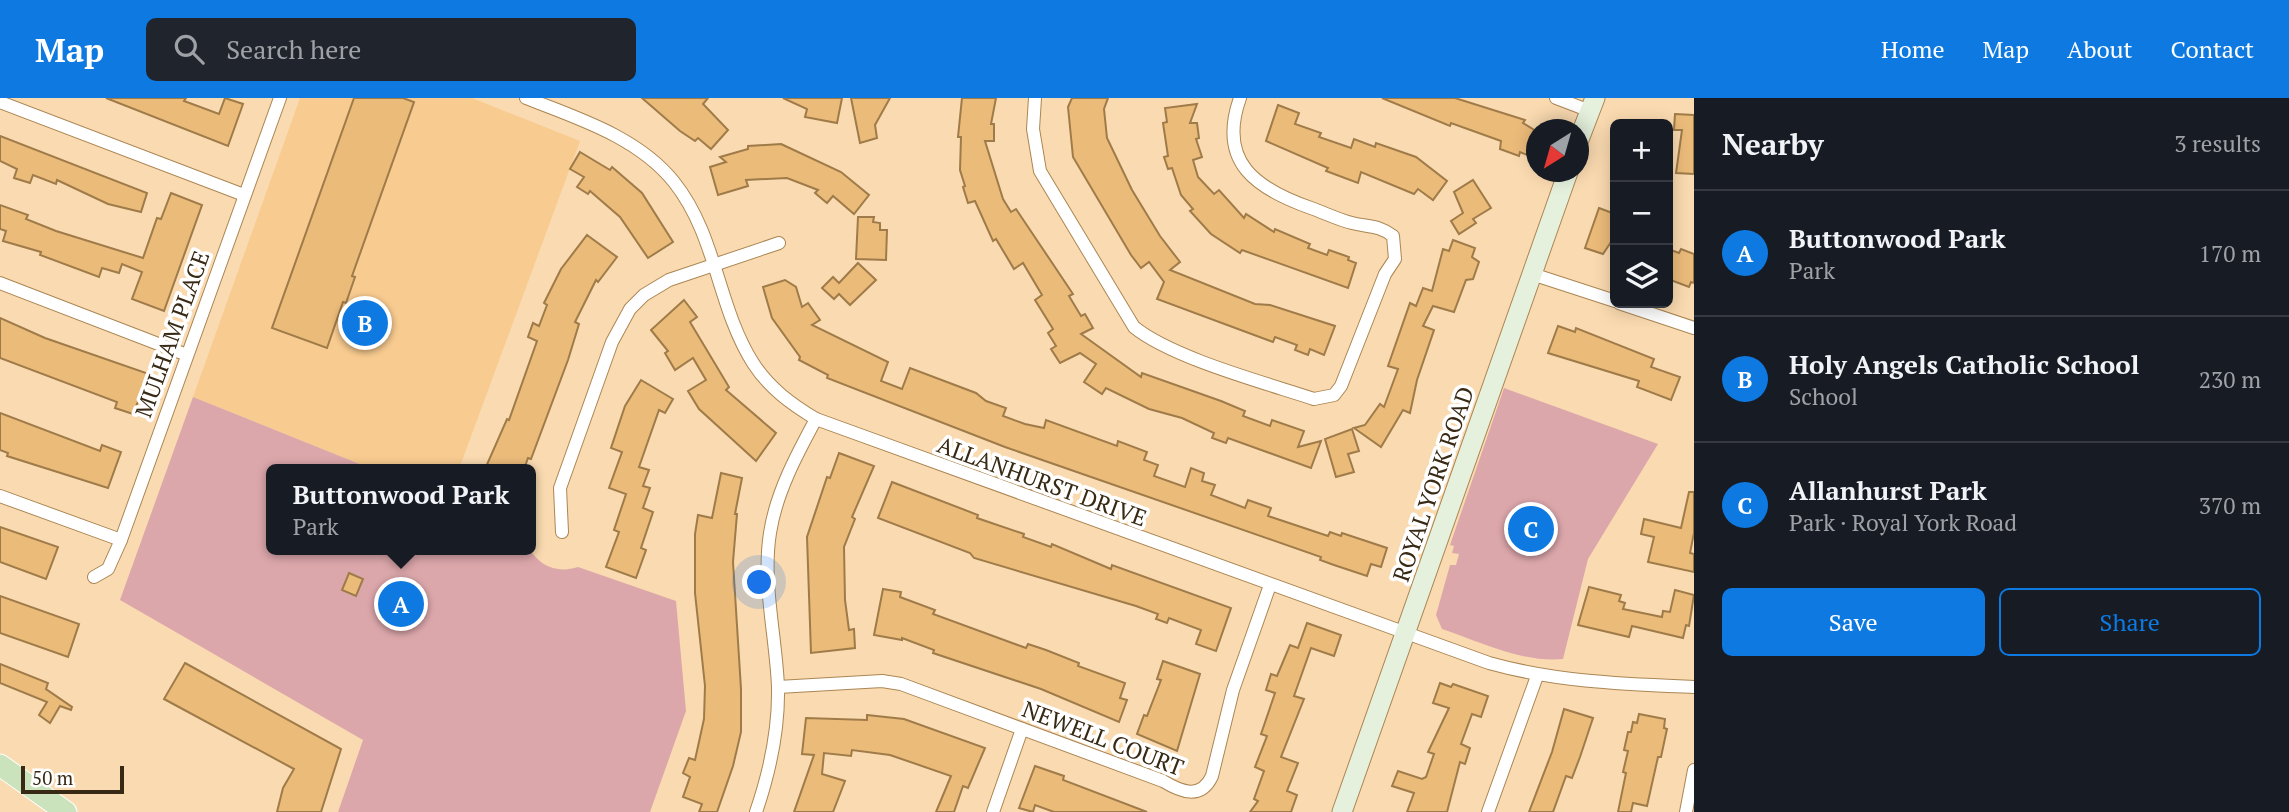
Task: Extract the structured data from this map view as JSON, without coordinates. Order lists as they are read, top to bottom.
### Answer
{
  "streets": {
    "main road": ["ROYAL YORK ROAD"],
    "street": ["MULHAM PLACE", "ALLANHURST DRIVE", "NEWELL COURT"]
  },
  "crossings": [
    ["ALLANHURST DRIVE", "ROYAL YORK ROAD"],
    ["ALLANHURST DRIVE", "NEWELL COURT"]
  ],
  "scale_bar": "50 m",
  "north": "bottom left",
  "page": {
    "header": "Map",
    "search": "Search here",
    "nav": [
      "Home",
      "Map",
      "About",
      "Contact"
    ],
    "heading": ["Nearby", "3 results"],
    "map_buttons": ["+", "−"],
    "list": [
      {
        "mark": "A",
        "name": "Buttonwood Park",
        "note": "Park",
        "value": "170 m"
      },
      {
        "mark": "B",
        "name": "Holy Angels Catholic School",
        "note": "School",
        "value": "230 m"
      },
      {
        "mark": "C",
        "name": "Allanhurst Park",
        "note": "Park · Royal York Road",
        "value": "370 m"
      }
    ],
    "pins": ["B", "C", "A"],
    "popup": ["Buttonwood Park", "Park"],
    "buttons": ["Save", "Share"],
    "scale": "50 m"
  }
}
